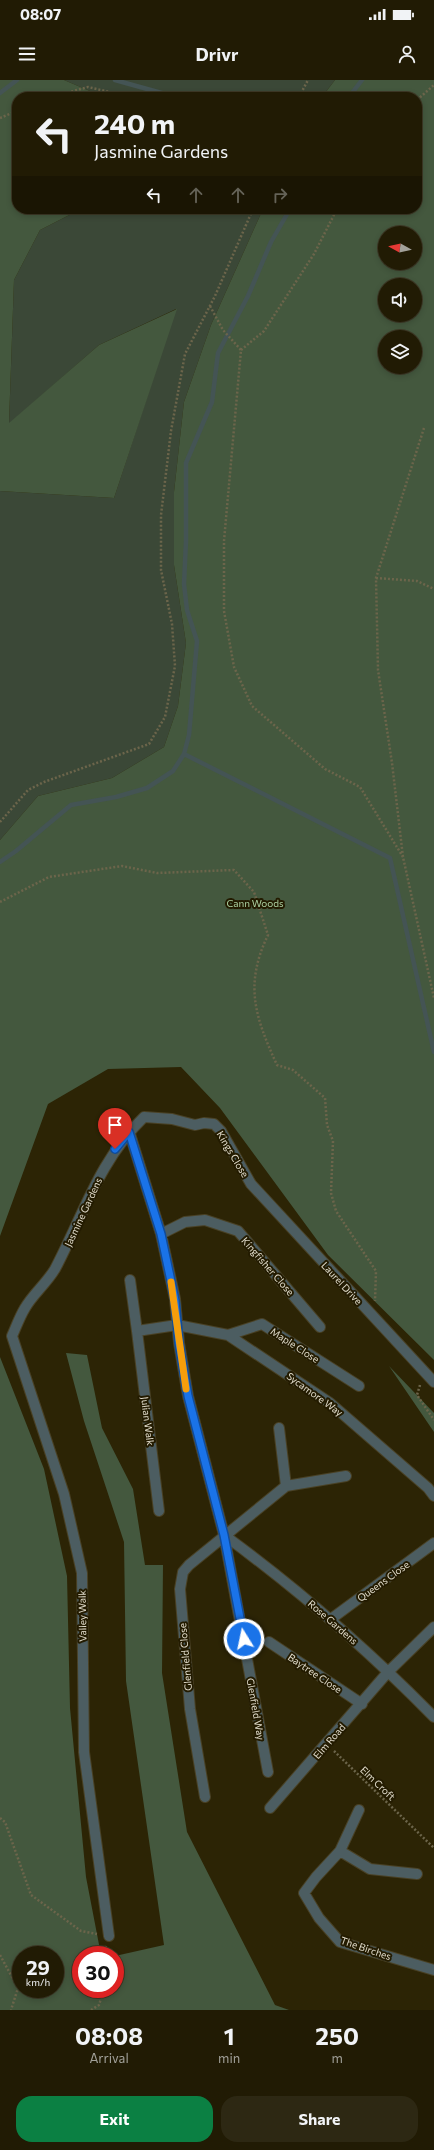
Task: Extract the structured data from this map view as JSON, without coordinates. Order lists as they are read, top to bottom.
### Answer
{
  "streets": {
    "street": [
      "Kings Close",
      "Jasmine Gardens",
      "Kingfisher Close",
      "Laurel Drive",
      "Maple Close",
      "Sycamore Way",
      "Julian Walk",
      "Queens Close",
      "Valley Walk",
      "Rose Gardens",
      "Glenfield Close",
      "Baytree Close",
      "Glenfield Way",
      "Elm Road",
      "The Birches"
    ],
    "path": ["Elm Croft"]
  },
  "crossings": [
    ["Kings Close", "Jasmine Gardens"],
    ["Kings Close", "Laurel Drive"],
    ["Jasmine Gardens", "Valley Walk"],
    ["Jasmine Gardens", "Glenfield Way"],
    ["Kingfisher Close", "Glenfield Way"],
    ["Maple Close", "Sycamore Way"],
    ["Sycamore Way", "Glenfield Way"],
    ["Queens Close", "Rose Gardens"],
    ["Rose Gardens", "Glenfield Close"],
    ["Rose Gardens", "Glenfield Way"],
    ["Rose Gardens", "Elm Road"],
    ["Glenfield Close", "Glenfield Way"],
    ["Baytree Close", "Elm Road"],
    ["Elm Road", "Elm Croft"]
  ],
  "parks": ["Cann Woods"],
  "north": "left",
  "page": {
    "status": "08:07",
    "header": "Drivr",
    "turn": ["240 m", "Jasmine Gardens"],
    "speed": "29 km/h",
    "limit": "30",
    "eta": [
      "08:08",
      "Arrival",
      "1",
      "min",
      "250",
      "m"
    ],
    "buttons": ["Exit", "Share"]
  }
}
